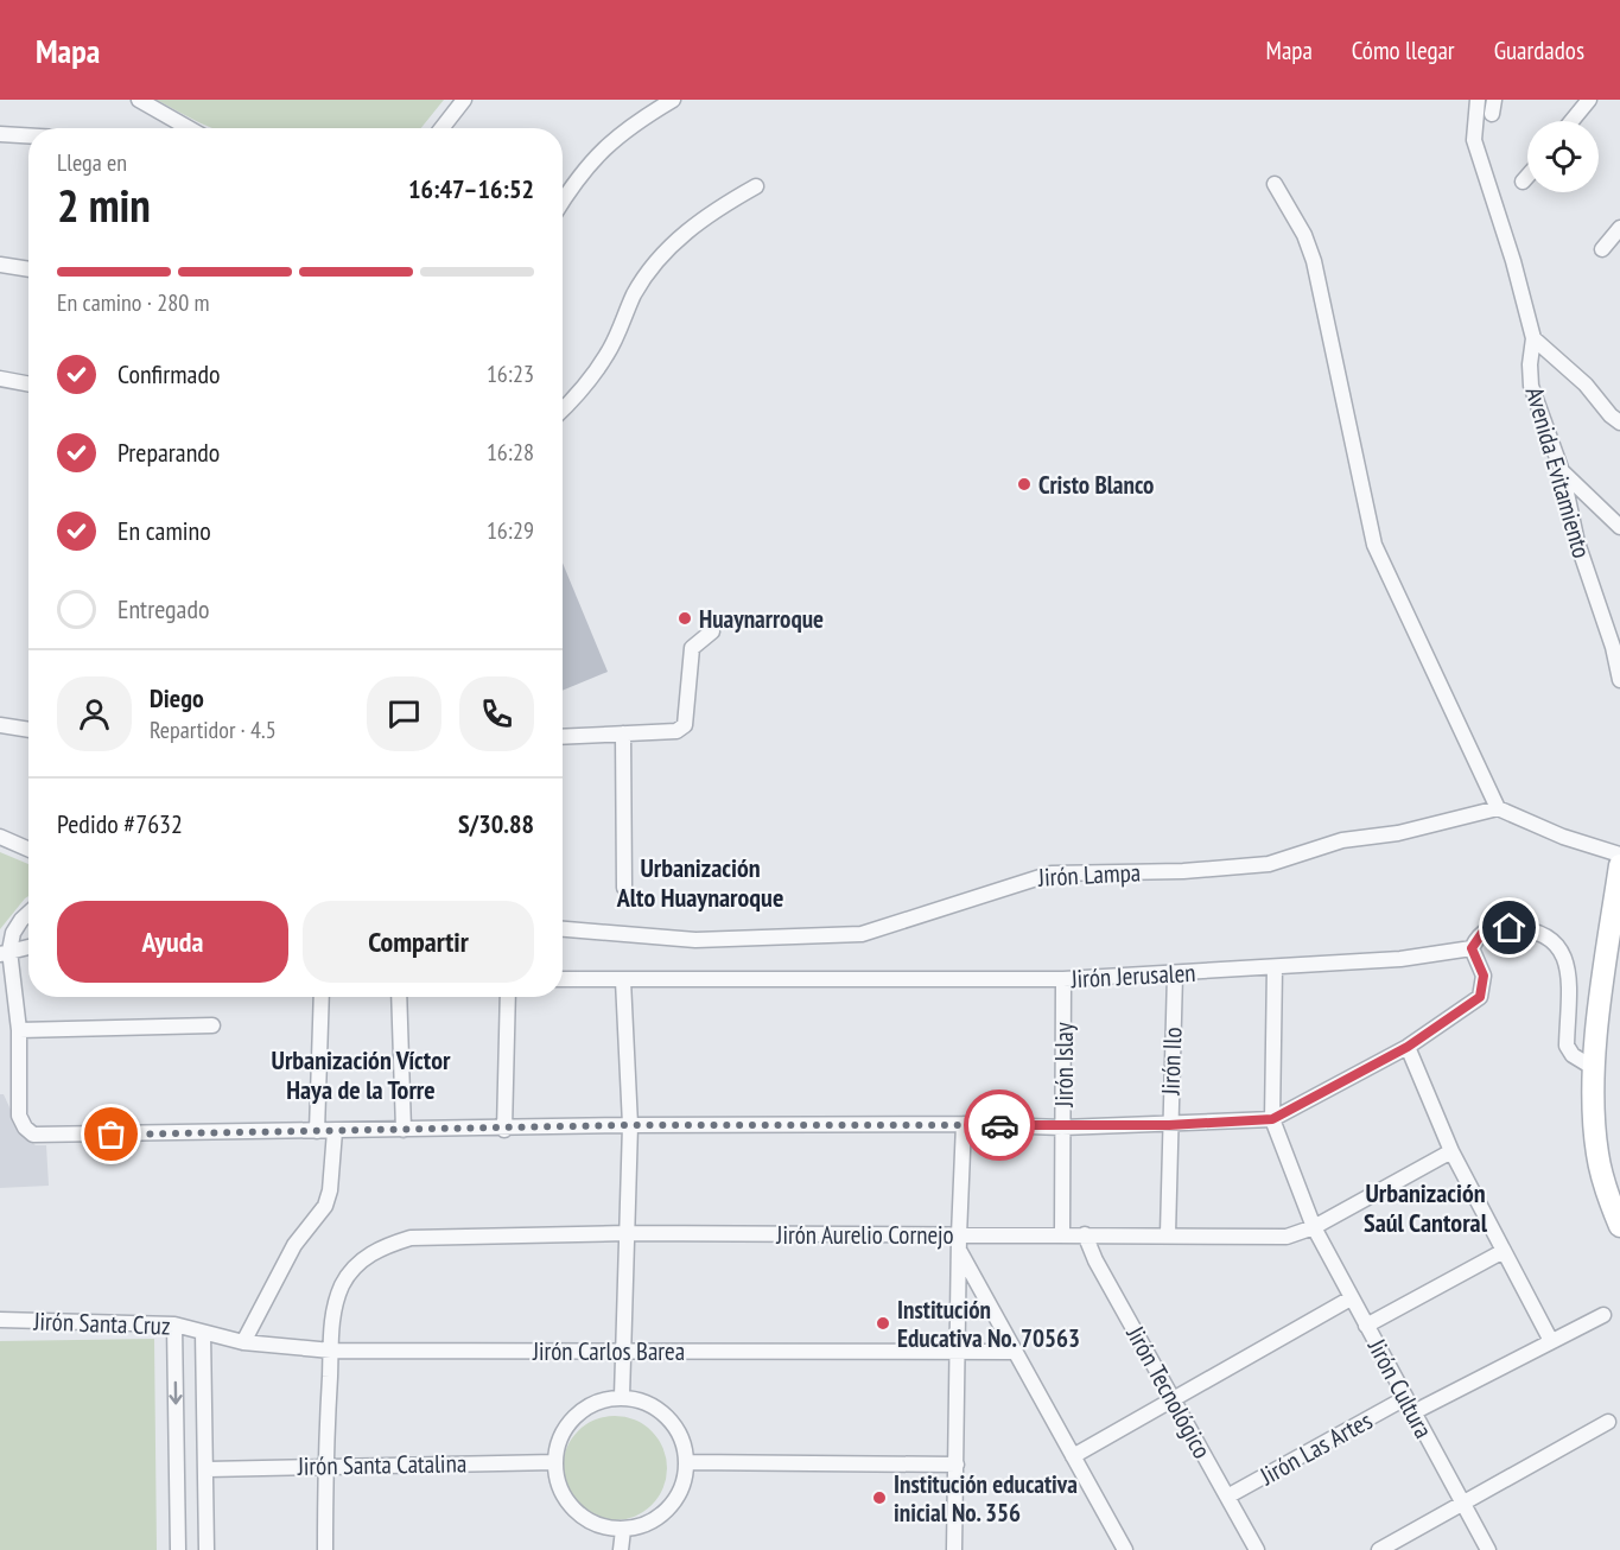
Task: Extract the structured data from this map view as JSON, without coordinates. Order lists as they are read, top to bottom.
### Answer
{
  "streets": {
    "street": [
      "Avenida Evitamiento",
      "Jirón Lampa",
      "Jirón Jerusalen",
      "Jirón Ilo",
      "Jirón Islay",
      "Jirón Aurelio Cornejo",
      "Jirón Santa Cruz",
      "Jirón Carlos Barea",
      "Jirón Cultura",
      "Jirón Tecnológico",
      "Jirón Las Artes",
      "Jirón Santa Catalina"
    ]
  },
  "crossings": [
    ["Jirón Jerusalen", "Jirón Ilo"],
    ["Jirón Jerusalen", "Jirón Islay"],
    ["Jirón Ilo", "Jirón Aurelio Cornejo"],
    ["Jirón Islay", "Jirón Aurelio Cornejo"],
    ["Jirón Aurelio Cornejo", "Jirón Carlos Barea"],
    ["Jirón Aurelio Cornejo", "Jirón Cultura"],
    ["Jirón Aurelio Cornejo", "Jirón Tecnológico"],
    ["Jirón Aurelio Cornejo", "Jirón Santa Catalina"],
    ["Jirón Santa Cruz", "Jirón Carlos Barea"],
    ["Jirón Cultura", "Jirón Las Artes"],
    ["Jirón Tecnológico", "Jirón Las Artes"]
  ],
  "districts": ["Urbanización Alto Huaynaroque", "Urbanización Víctor Haya de la Torre", "Urbanización Saúl Cantoral"],
  "places": [
    "Cristo Blanco",
    "Huaynarroque",
    "Institución Educativa No. 70563",
    "Institución educativa inicial No. 356"
  ],
  "page": {
    "header": "Mapa",
    "nav": ["Mapa", "Cómo llegar", "Guardados"],
    "heading": ["2 min", "Llega en", "16:47–16:52"],
    "panel": [
      "Diego",
      "Repartidor · 4.5",
      "Pedido #7632",
      "S/30.88"
    ],
    "bar": "En camino · 280 m",
    "list": [
      ["Confirmado", "16:23"],
      ["Preparando", "16:28"],
      ["En camino", "16:29"],
      "Entregado"
    ],
    "buttons": ["Ayuda", "Compartir"]
  }
}
